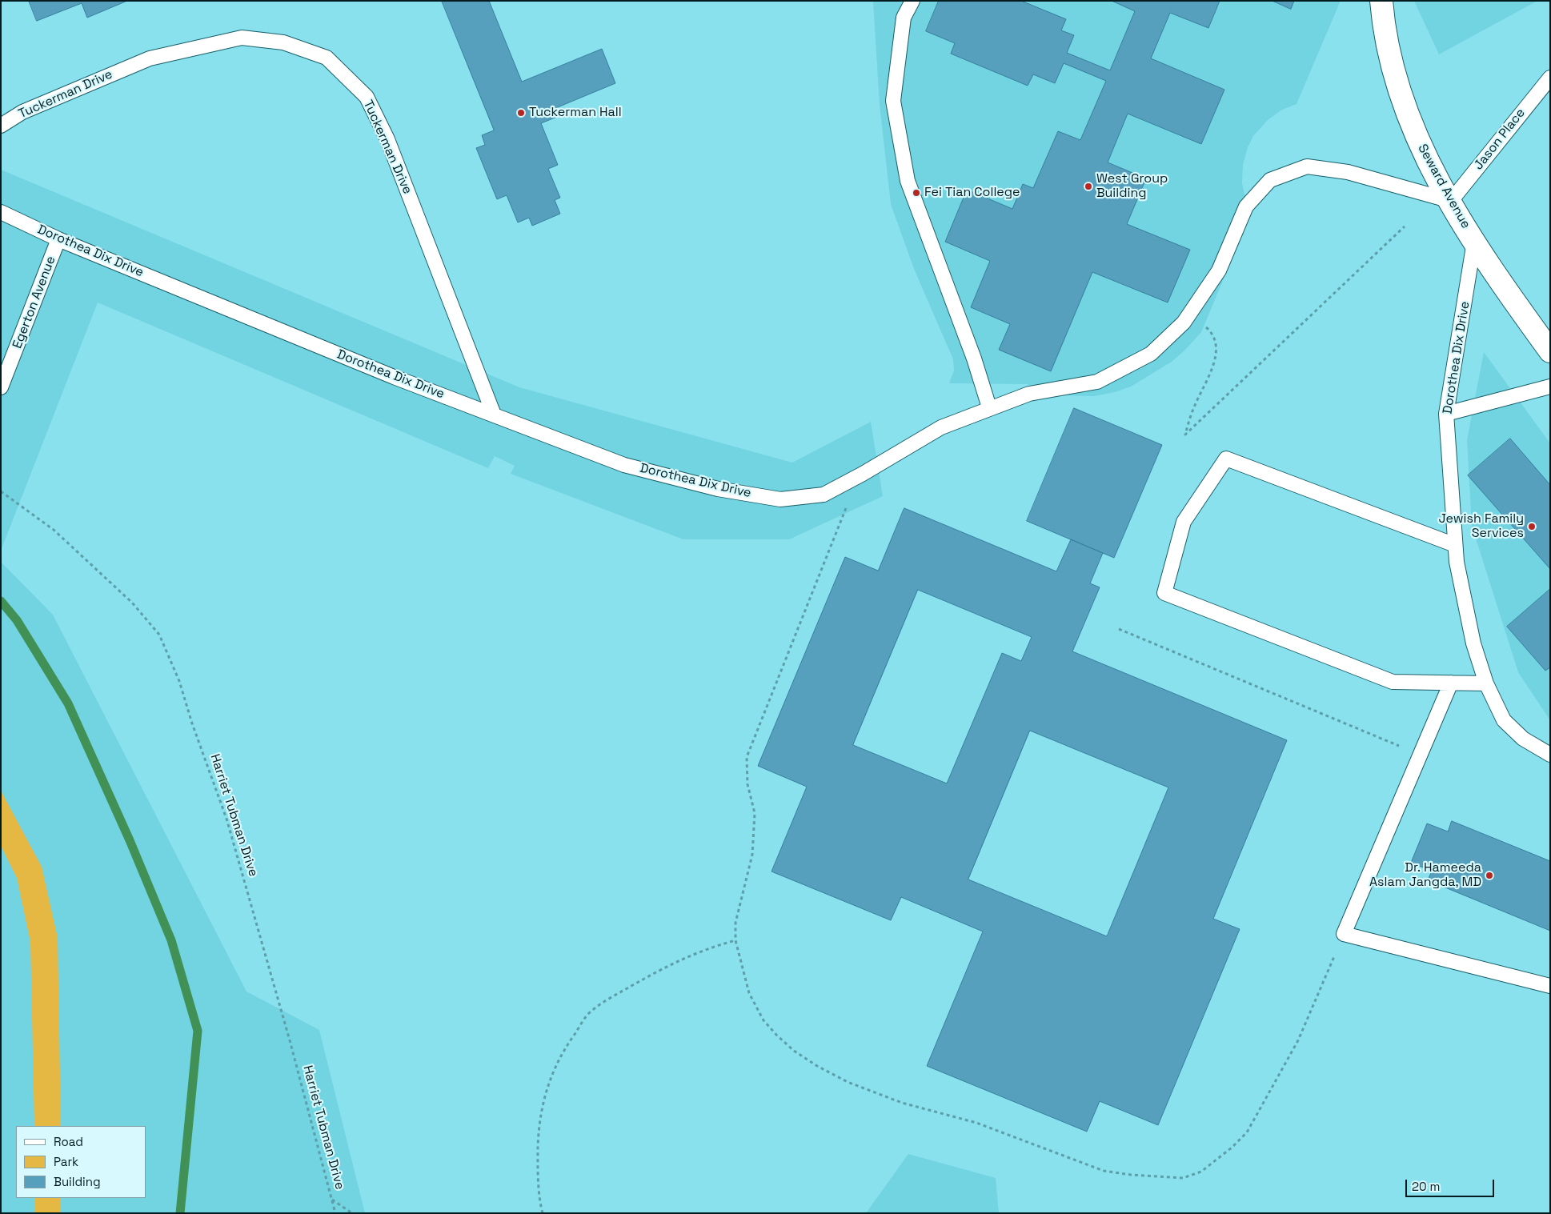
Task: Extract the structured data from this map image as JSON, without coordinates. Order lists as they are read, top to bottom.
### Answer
{
  "streets": {
    "street": ["Seward Avenue"],
    "lane": [
      "Tuckerman Drive",
      "Jason Place",
      "Dorothea Dix Drive",
      "Egerton Avenue"
    ],
    "path": ["Harriet Tubman Drive"]
  },
  "crossings": [
    ["Tuckerman Drive", "Dorothea Dix Drive"],
    ["Jason Place", "Seward Avenue"],
    ["Jason Place", "Dorothea Dix Drive"],
    ["Seward Avenue", "Dorothea Dix Drive"],
    ["Dorothea Dix Drive", "Egerton Avenue"]
  ],
  "places": [
    "Tuckerman Hall",
    "West Group Building",
    "Fei Tian College",
    "Jewish Family Services",
    "Dr. Hameeda Aslam Jangda, MD"
  ],
  "legend": ["Road", "Park", "Building"],
  "scale_bar": "20 m"
}
